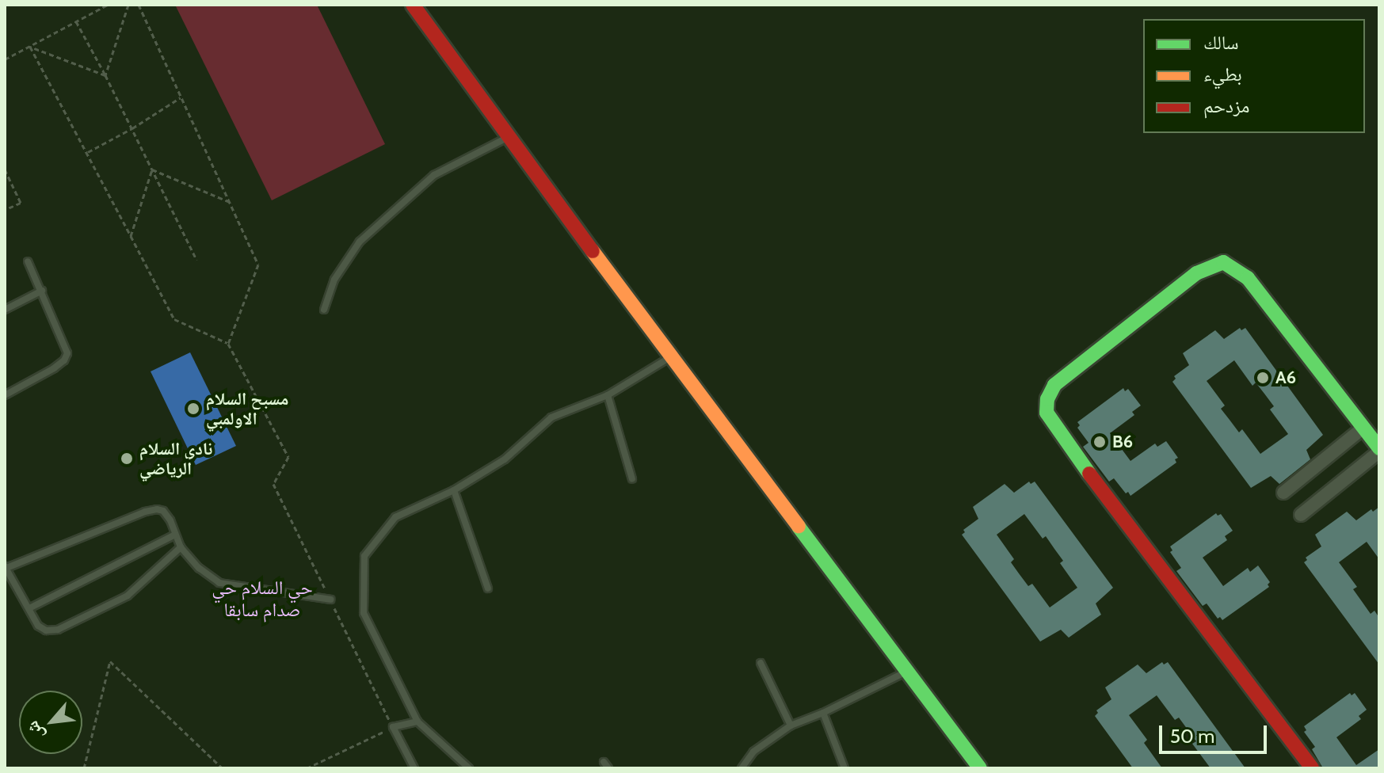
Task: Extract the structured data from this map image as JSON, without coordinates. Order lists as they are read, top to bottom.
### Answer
{
  "districts": ["حي السلام حي صدام سابقا"],
  "places": [
    "A6",
    "مسبح السلام الاولمبي",
    "B6",
    "نادي السلام الرياضي"
  ],
  "legend": ["سالك", "بطيء", "مزدحم"],
  "scale_bar": "50 m",
  "north": "bottom left"
}
